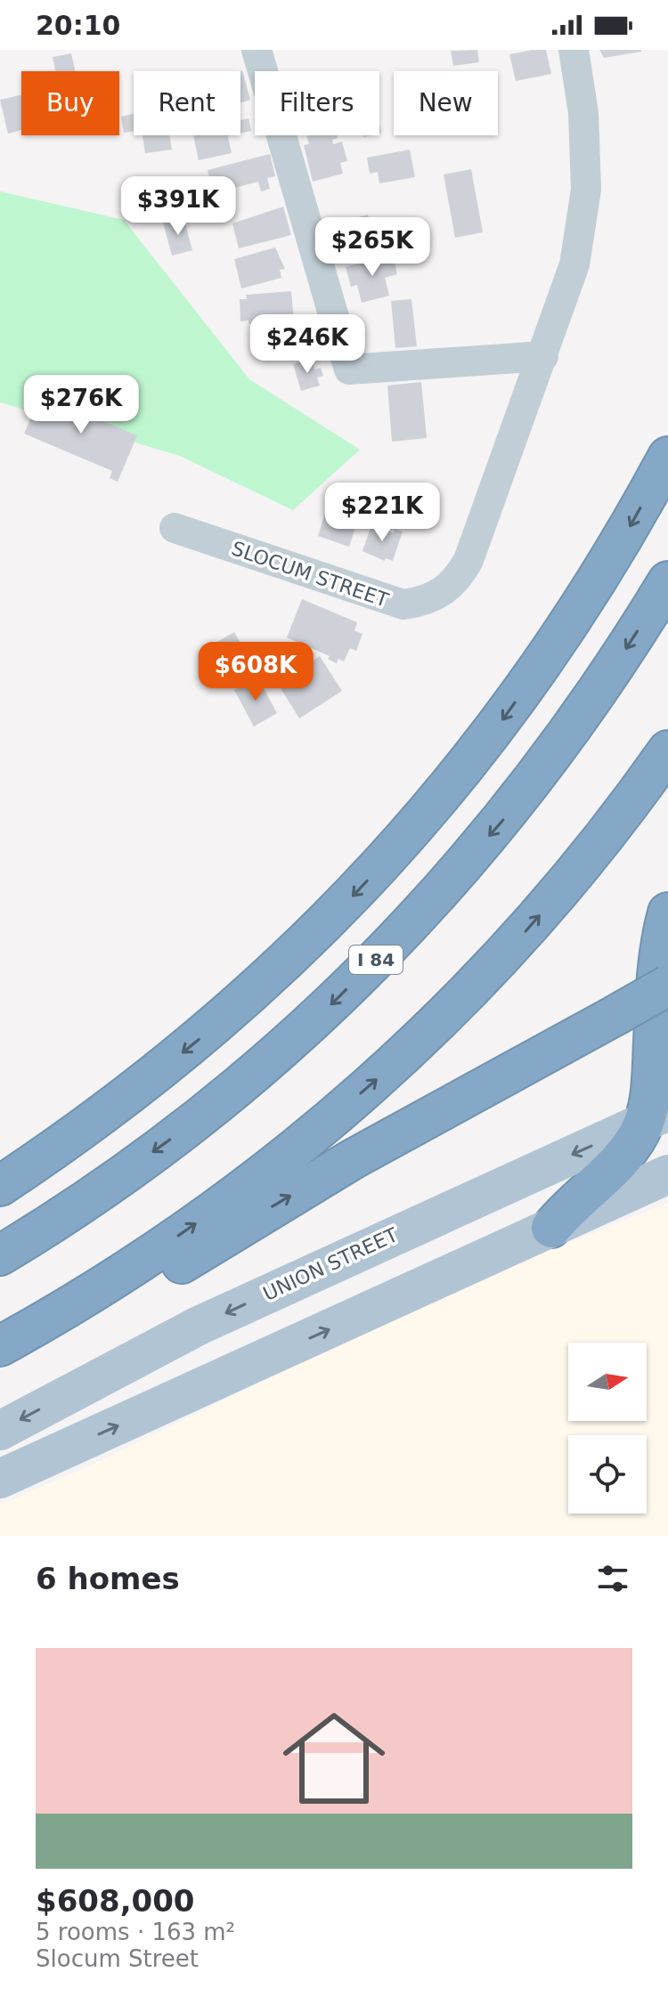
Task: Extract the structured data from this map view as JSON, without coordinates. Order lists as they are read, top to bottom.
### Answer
{
  "streets": {
    "highway": ["I 84"],
    "main road": ["UNION STREET"],
    "street": ["SLOCUM STREET"]
  },
  "north": "right",
  "page": {
    "status": "20:10",
    "chip": [
      "Buy",
      "Rent",
      "Filters",
      "New"
    ],
    "price": [
      "$391K",
      "$265K",
      "$246K",
      "$276K",
      "$221K",
      "$608K"
    ],
    "heading": "6 homes",
    "list": [
      {
        "name": "$608,000",
        "note": "5 rooms · 163 m² · Slocum Street"
      }
    ]
  }
}
